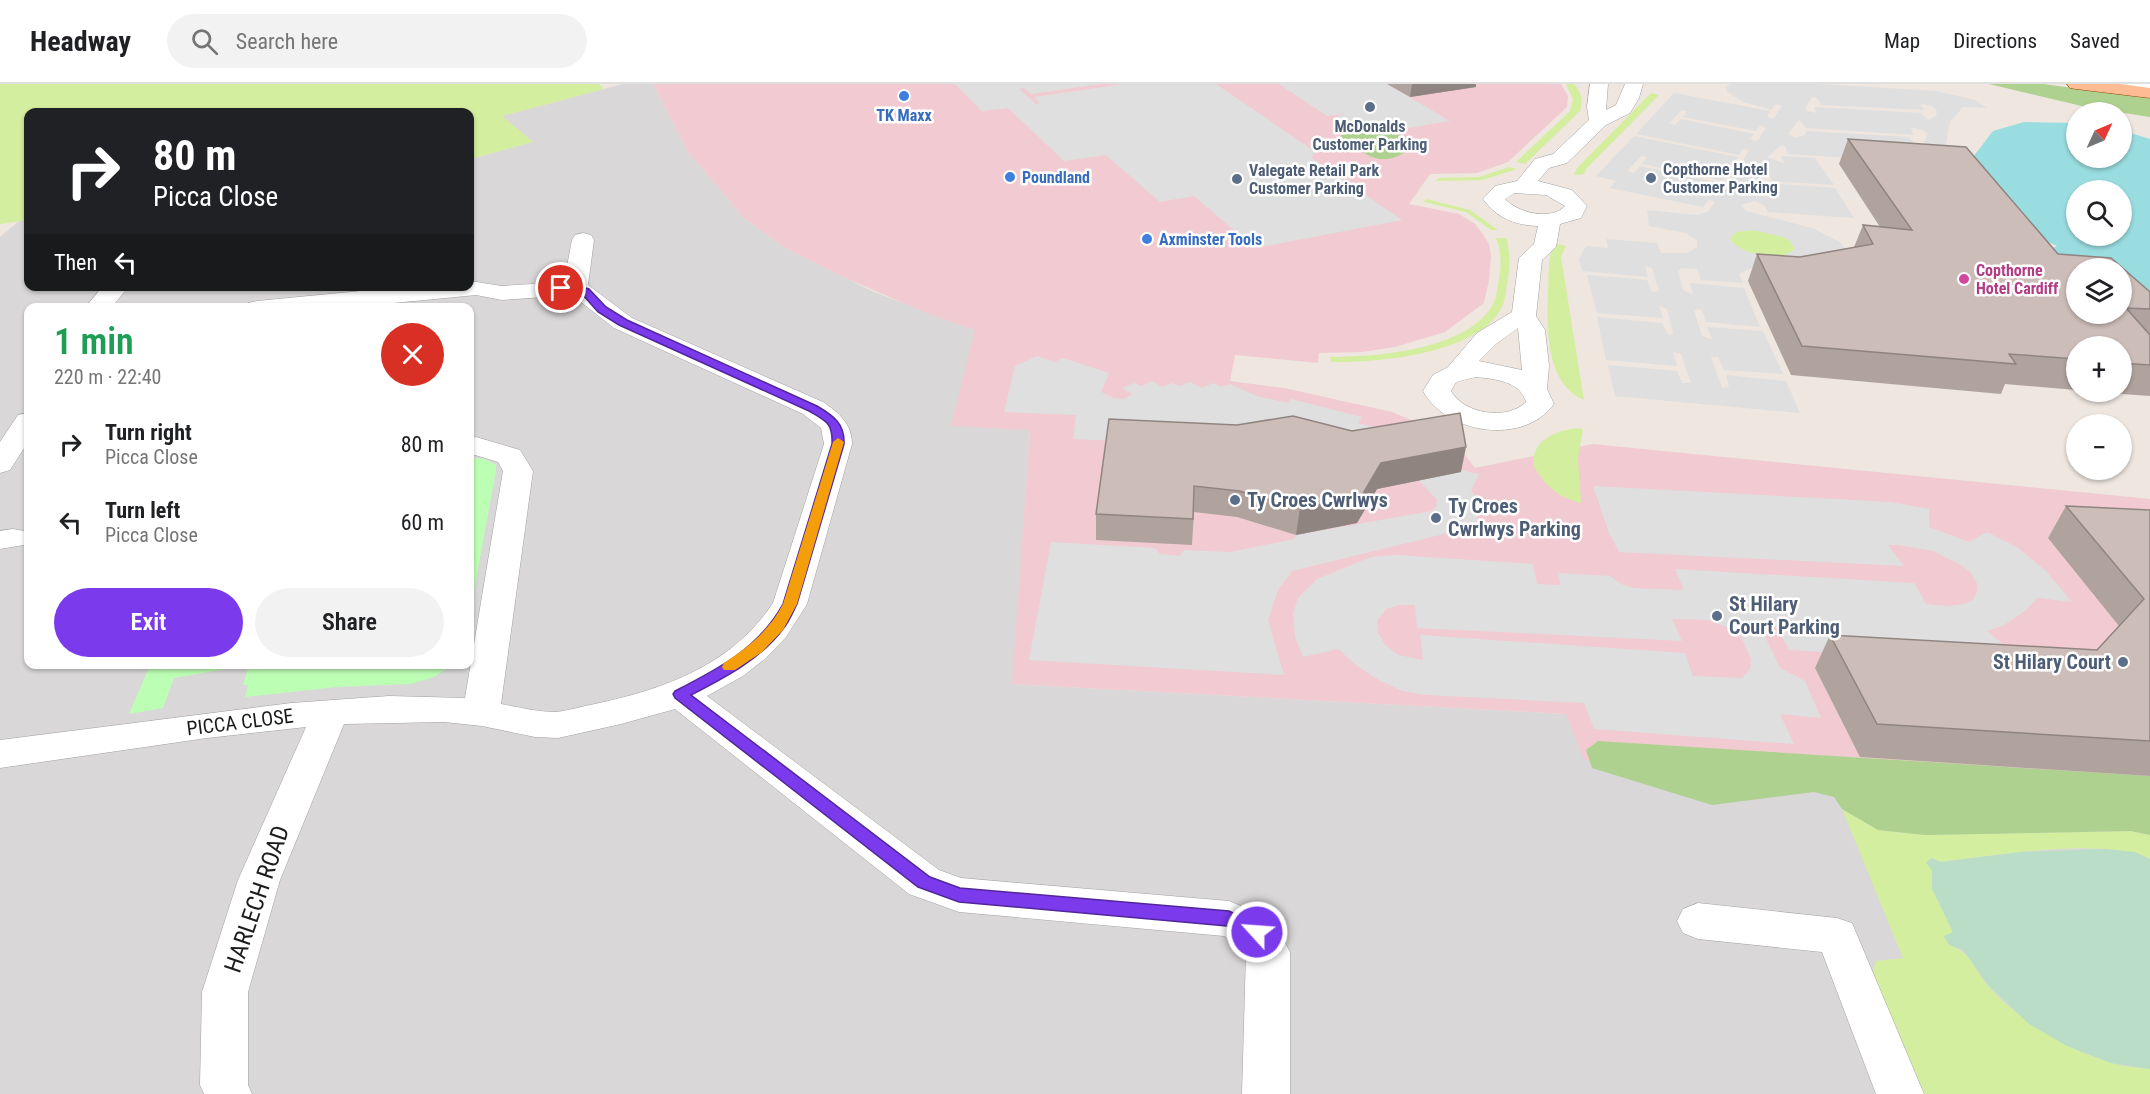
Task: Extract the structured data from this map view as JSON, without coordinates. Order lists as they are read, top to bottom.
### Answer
{
  "streets": {
    "street": ["PICCA CLOSE", "HARLECH ROAD"]
  },
  "crossings": [
    ["PICCA CLOSE", "HARLECH ROAD"]
  ],
  "places": [
    "TK Maxx",
    "McDonalds Customer Parking",
    "Poundland",
    "Copthorne Hotel Customer Parking",
    "Valegate Retail Park Customer Parking",
    "Axminster Tools",
    "Copthorne Hotel Cardiff",
    "Ty Croes Cwrlwys",
    "Ty Croes Cwrlwys Parking",
    "St Hilary Court Parking",
    "St Hilary Court"
  ],
  "north": "top right",
  "page": {
    "header": "Headway",
    "search": "Search here",
    "nav": ["Map", "Directions", "Saved"],
    "map_buttons": ["+", "−"],
    "turn": ["80 m", "Picca Close"],
    "then": "Then",
    "heading": ["1 min", "220 m · 22:40"],
    "list": [
      {
        "name": "Turn right",
        "note": "Picca Close",
        "value": "80 m"
      },
      {
        "name": "Turn left",
        "note": "Picca Close",
        "value": "60 m"
      }
    ],
    "buttons": ["Exit", "Share"]
  }
}
